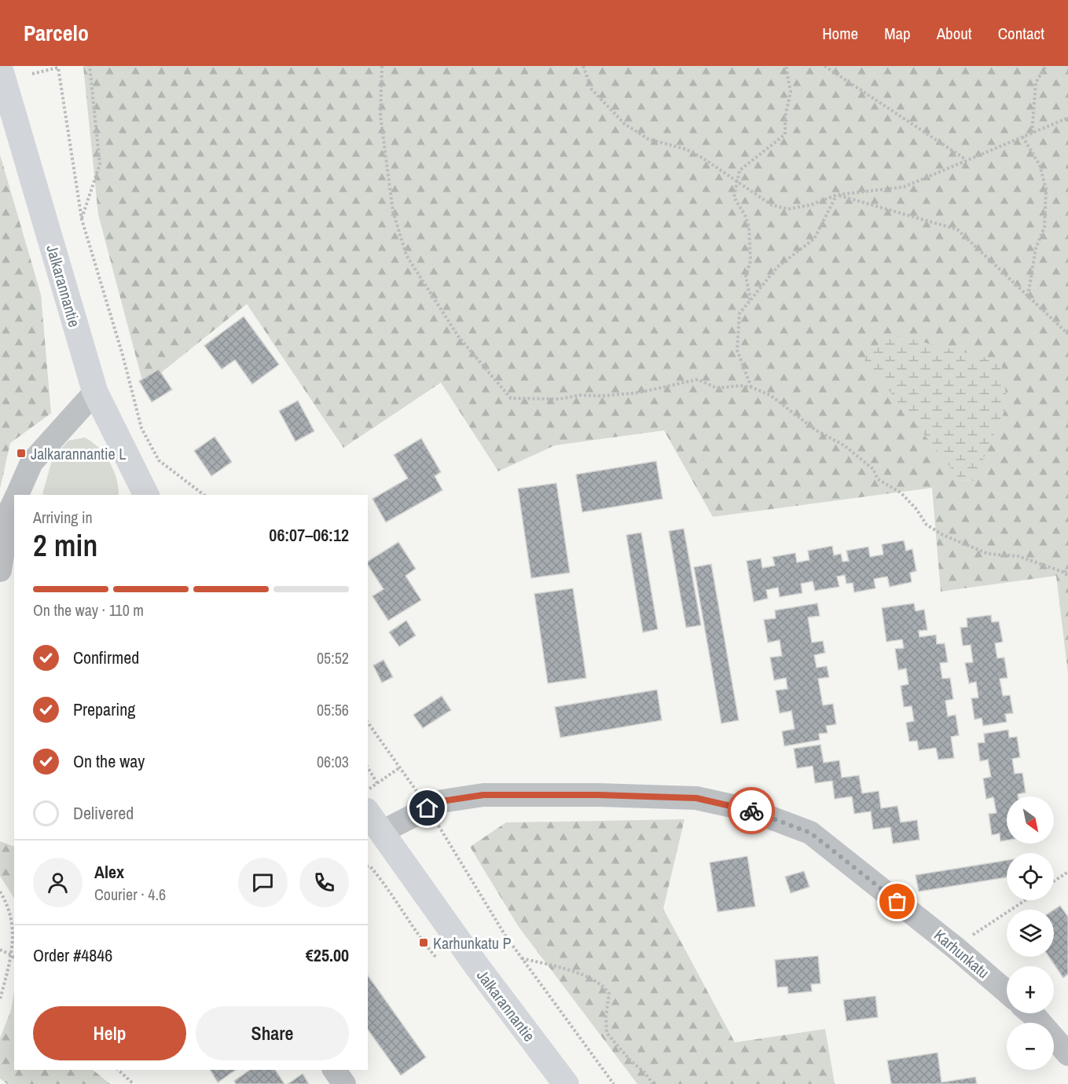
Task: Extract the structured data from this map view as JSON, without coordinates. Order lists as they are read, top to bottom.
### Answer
{
  "streets": {
    "main road": ["Jalkarannantie"],
    "street": ["Karhunkatu"]
  },
  "crossings": [
    ["Jalkarannantie", "Karhunkatu"]
  ],
  "places": {
    "transit": ["Jalkarannantie L", "Karhunkatu P"]
  },
  "north": "bottom right",
  "page": {
    "header": "Parcelo",
    "nav": [
      "Home",
      "Map",
      "About",
      "Contact"
    ],
    "heading": ["2 min", "Arriving in", "06:07–06:12"],
    "panel": [
      "Alex",
      "Courier · 4.6",
      "Order #4846",
      "€25.00"
    ],
    "bar": "On the way · 110 m",
    "list": [
      ["Confirmed", "05:52"],
      ["Preparing", "05:56"],
      ["On the way", "06:03"],
      "Delivered"
    ],
    "map_buttons": ["+", "−"],
    "buttons": ["Help", "Share"]
  }
}
